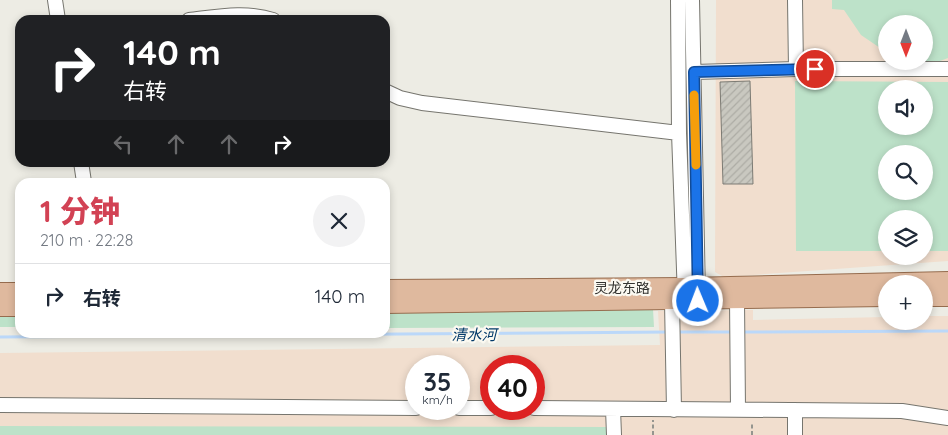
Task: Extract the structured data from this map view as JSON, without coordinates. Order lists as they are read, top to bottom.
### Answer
{
  "streets": {
    "main road": ["灵龙东路"]
  },
  "water": ["清水河"],
  "north": "bottom",
  "page": {
    "map_buttons": "+",
    "turn": ["140 m", "右转"],
    "heading": ["1 分钟", "210 m · 22:28"],
    "list": [
      {
        "name": "右转",
        "value": "140 m"
      }
    ],
    "speed": "35 km/h",
    "limit": "40"
  }
}
